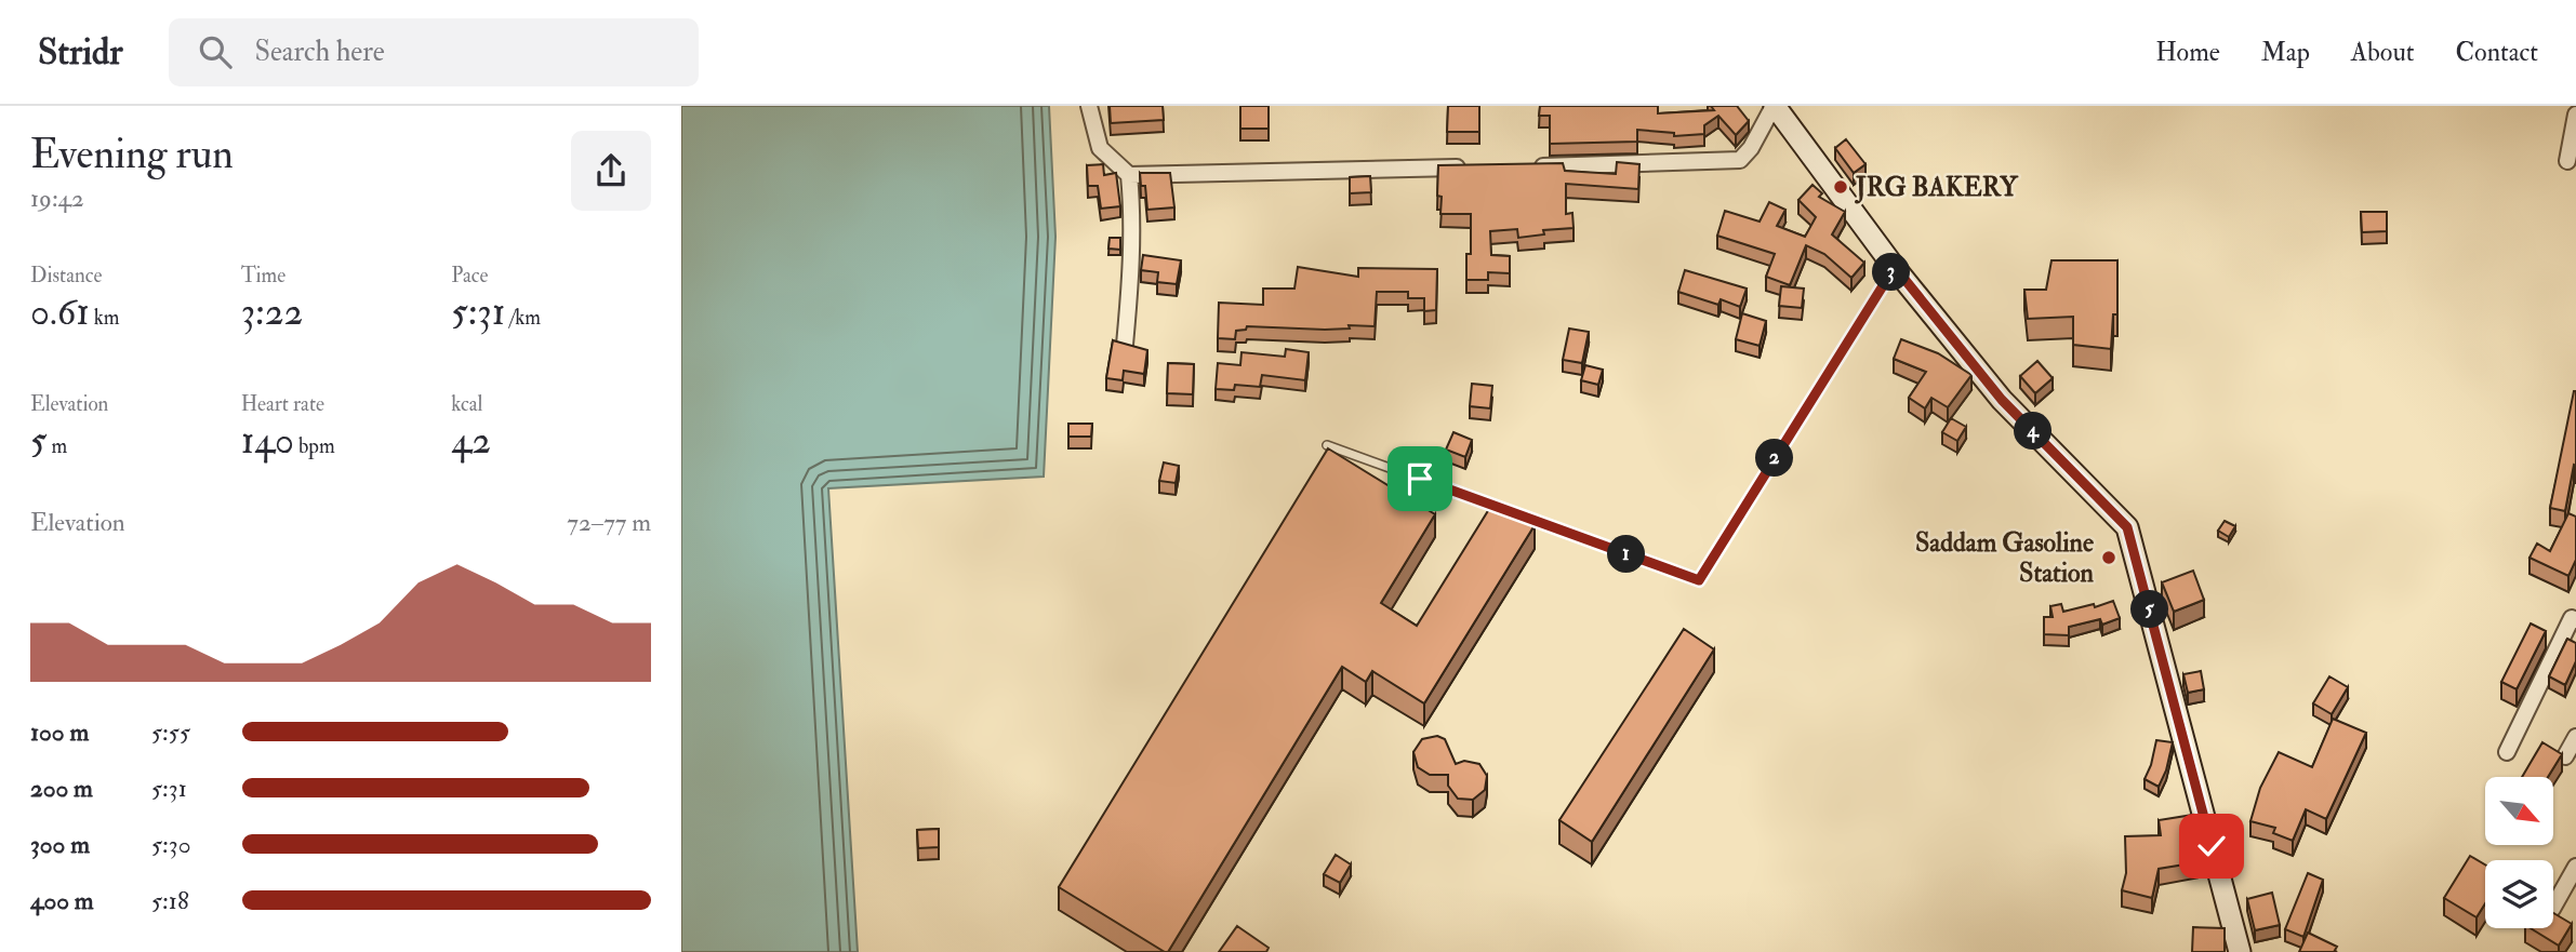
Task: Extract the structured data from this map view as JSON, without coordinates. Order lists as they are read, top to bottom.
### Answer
{
  "places": ["JRG BAKERY", "Saddam Gasoline Station"],
  "north": "bottom right",
  "page": {
    "header": "Stridr",
    "search": "Search here",
    "nav": [
      "Home",
      "Map",
      "About",
      "Contact"
    ],
    "heading": ["Evening run", "19:42"],
    "stats": [
      ["Distance", "0.61 km"],
      ["Time", "3:22"],
      ["Pace", "5:31 /km"],
      ["Elevation", "5 m"],
      ["Heart rate", "140 bpm"],
      ["kcal", "42"]
    ],
    "pins": [
      "3",
      "4",
      "2",
      "1",
      "5"
    ],
    "chart": ["Elevation", "72–77 m"],
    "list": [
      {
        "name": "100 m",
        "note": "5:55"
      },
      {
        "name": "200 m",
        "note": "5:31"
      },
      {
        "name": "300 m",
        "note": "5:30"
      },
      {
        "name": "400 m",
        "note": "5:18"
      }
    ]
  }
}
